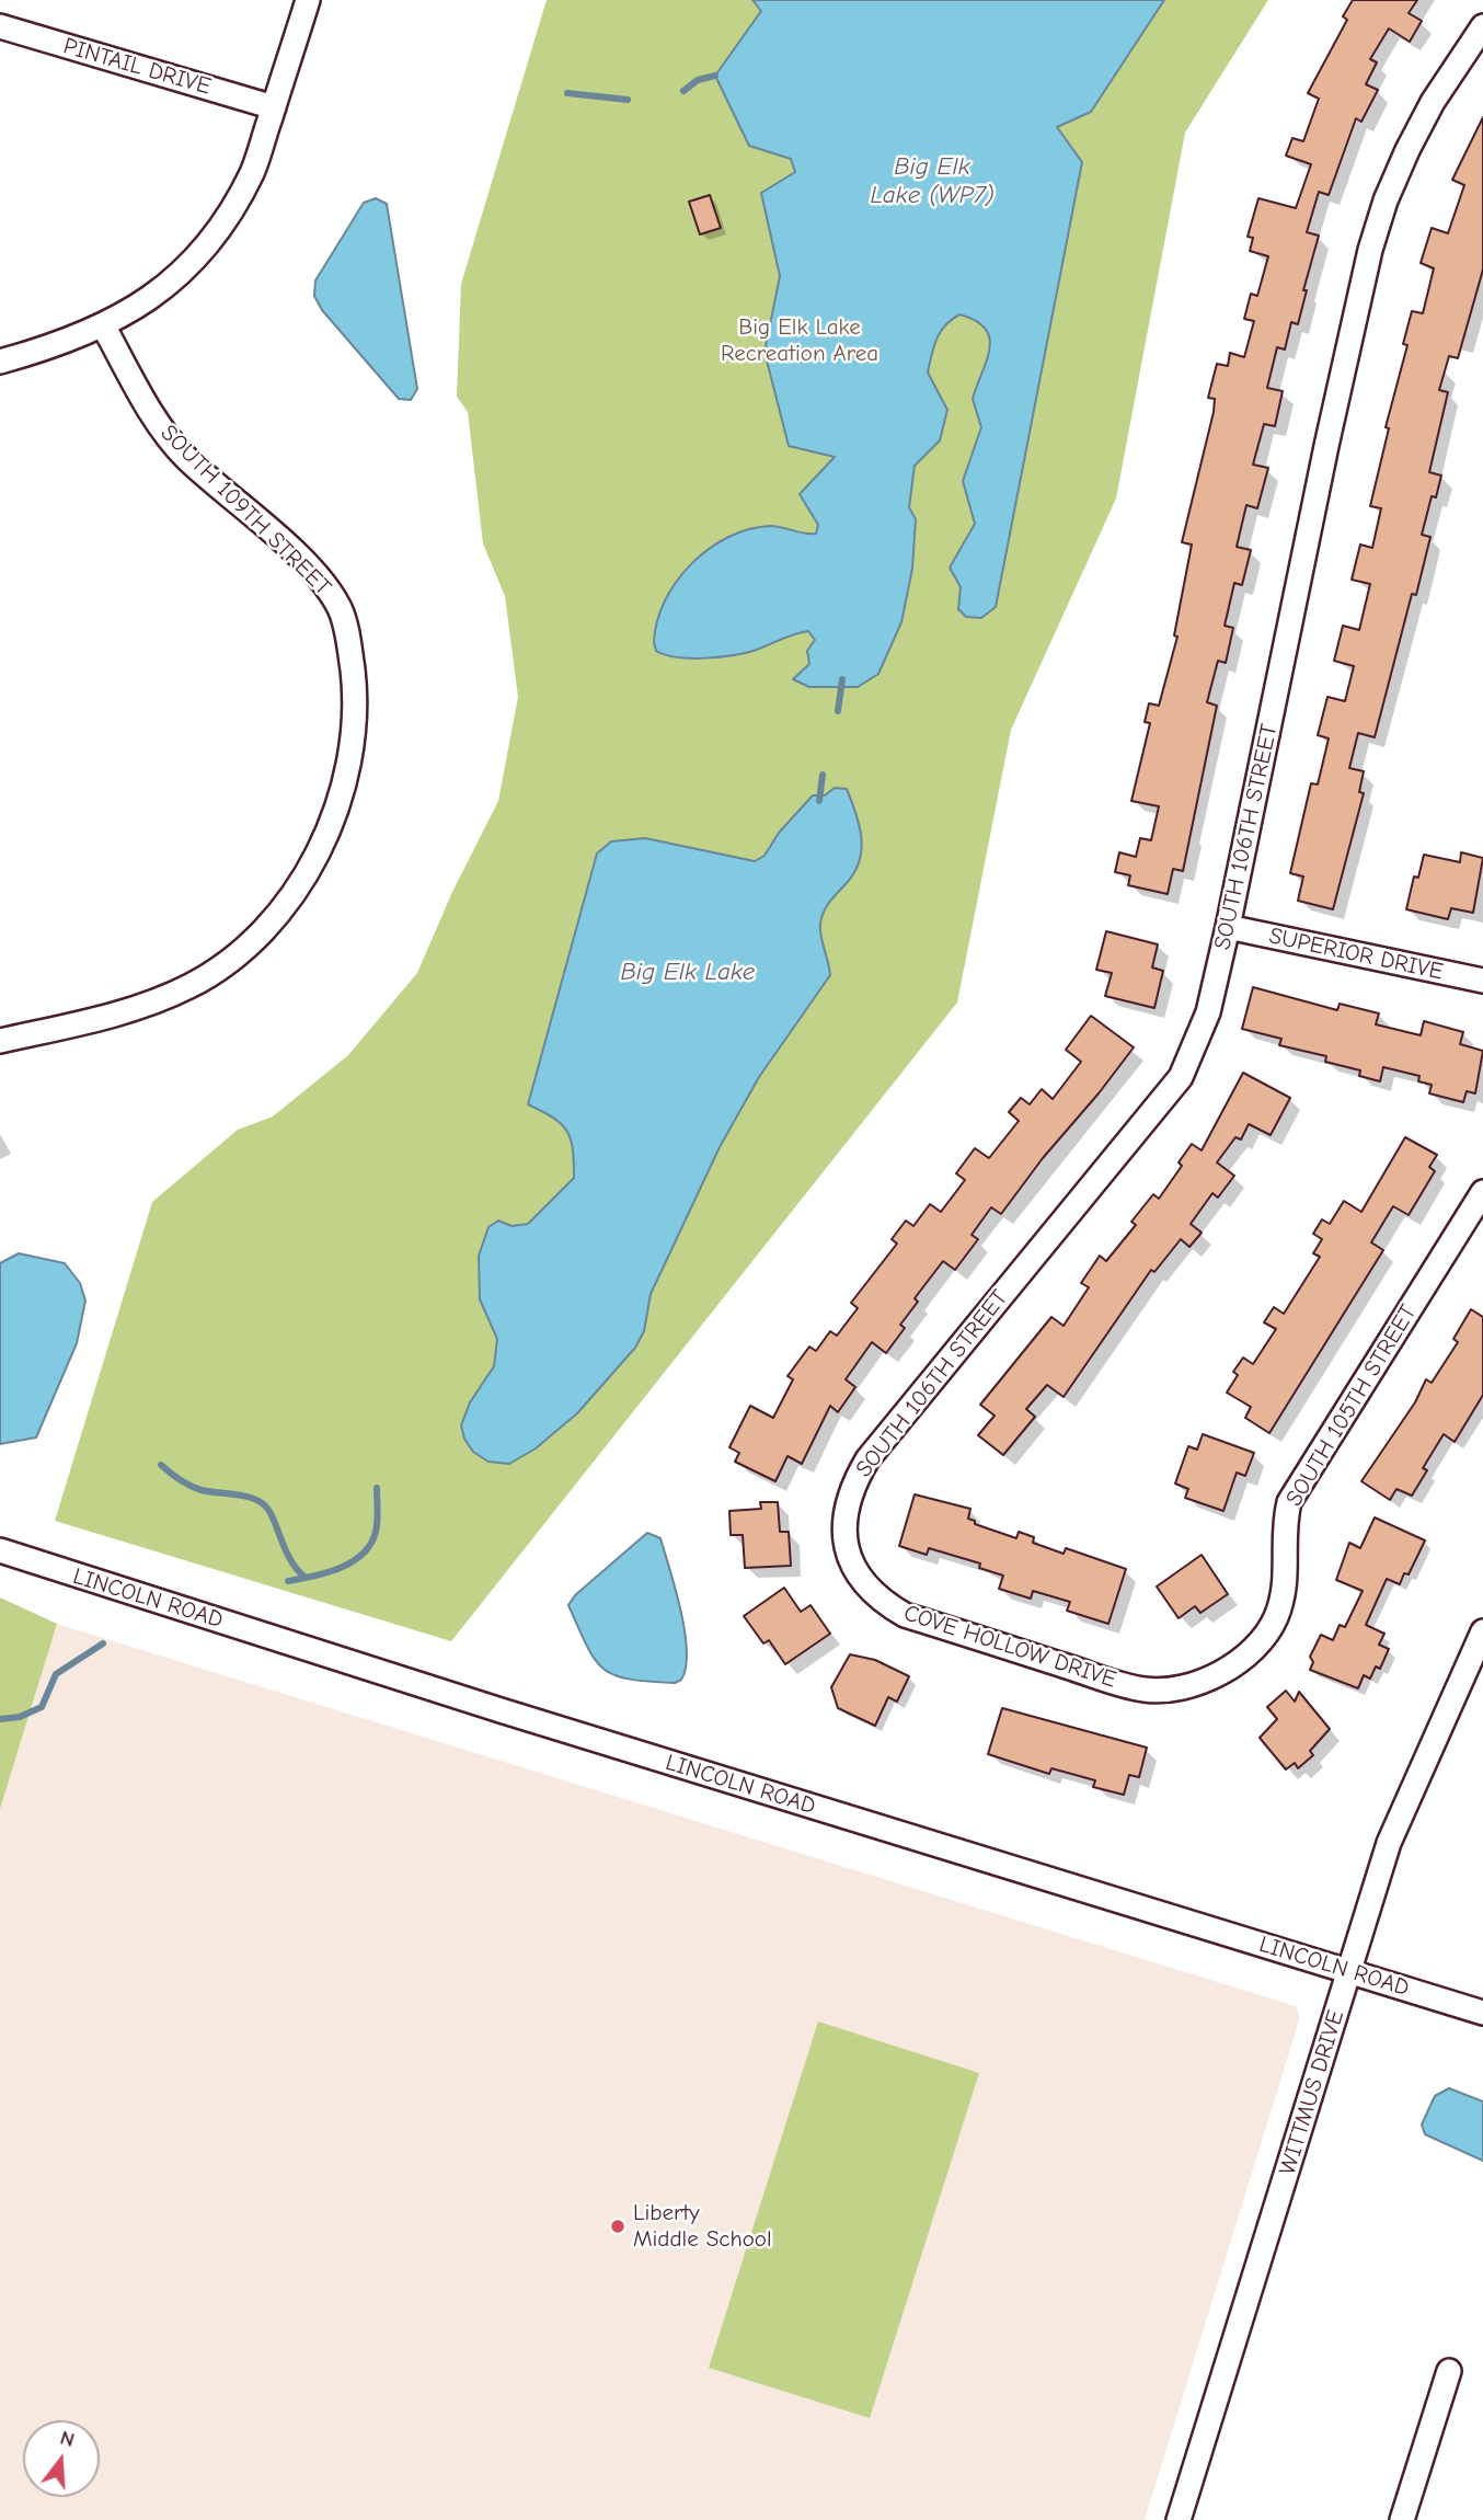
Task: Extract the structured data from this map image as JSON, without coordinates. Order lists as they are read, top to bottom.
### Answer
{
  "streets": {
    "street": [
      "PINTAIL DRIVE",
      "SOUTH 109TH STREET",
      "SOUTH 106TH STREET",
      "SUPERIOR DRIVE",
      "SOUTH 105TH STREET",
      "LINCOLN ROAD",
      "COVE HOLLOW DRIVE",
      "WITTMUS DRIVE"
    ]
  },
  "crossings": [
    ["SOUTH 106TH STREET", "SUPERIOR DRIVE"],
    ["SOUTH 106TH STREET", "COVE HOLLOW DRIVE"],
    ["SOUTH 105TH STREET", "COVE HOLLOW DRIVE"],
    ["LINCOLN ROAD", "WITTMUS DRIVE"]
  ],
  "water": ["Big Elk Lake (WP7)", "Big Elk Lake"],
  "parks": ["Big Elk Lake Recreation Area"],
  "places": ["Liberty Middle School"],
  "north": "top"
}
